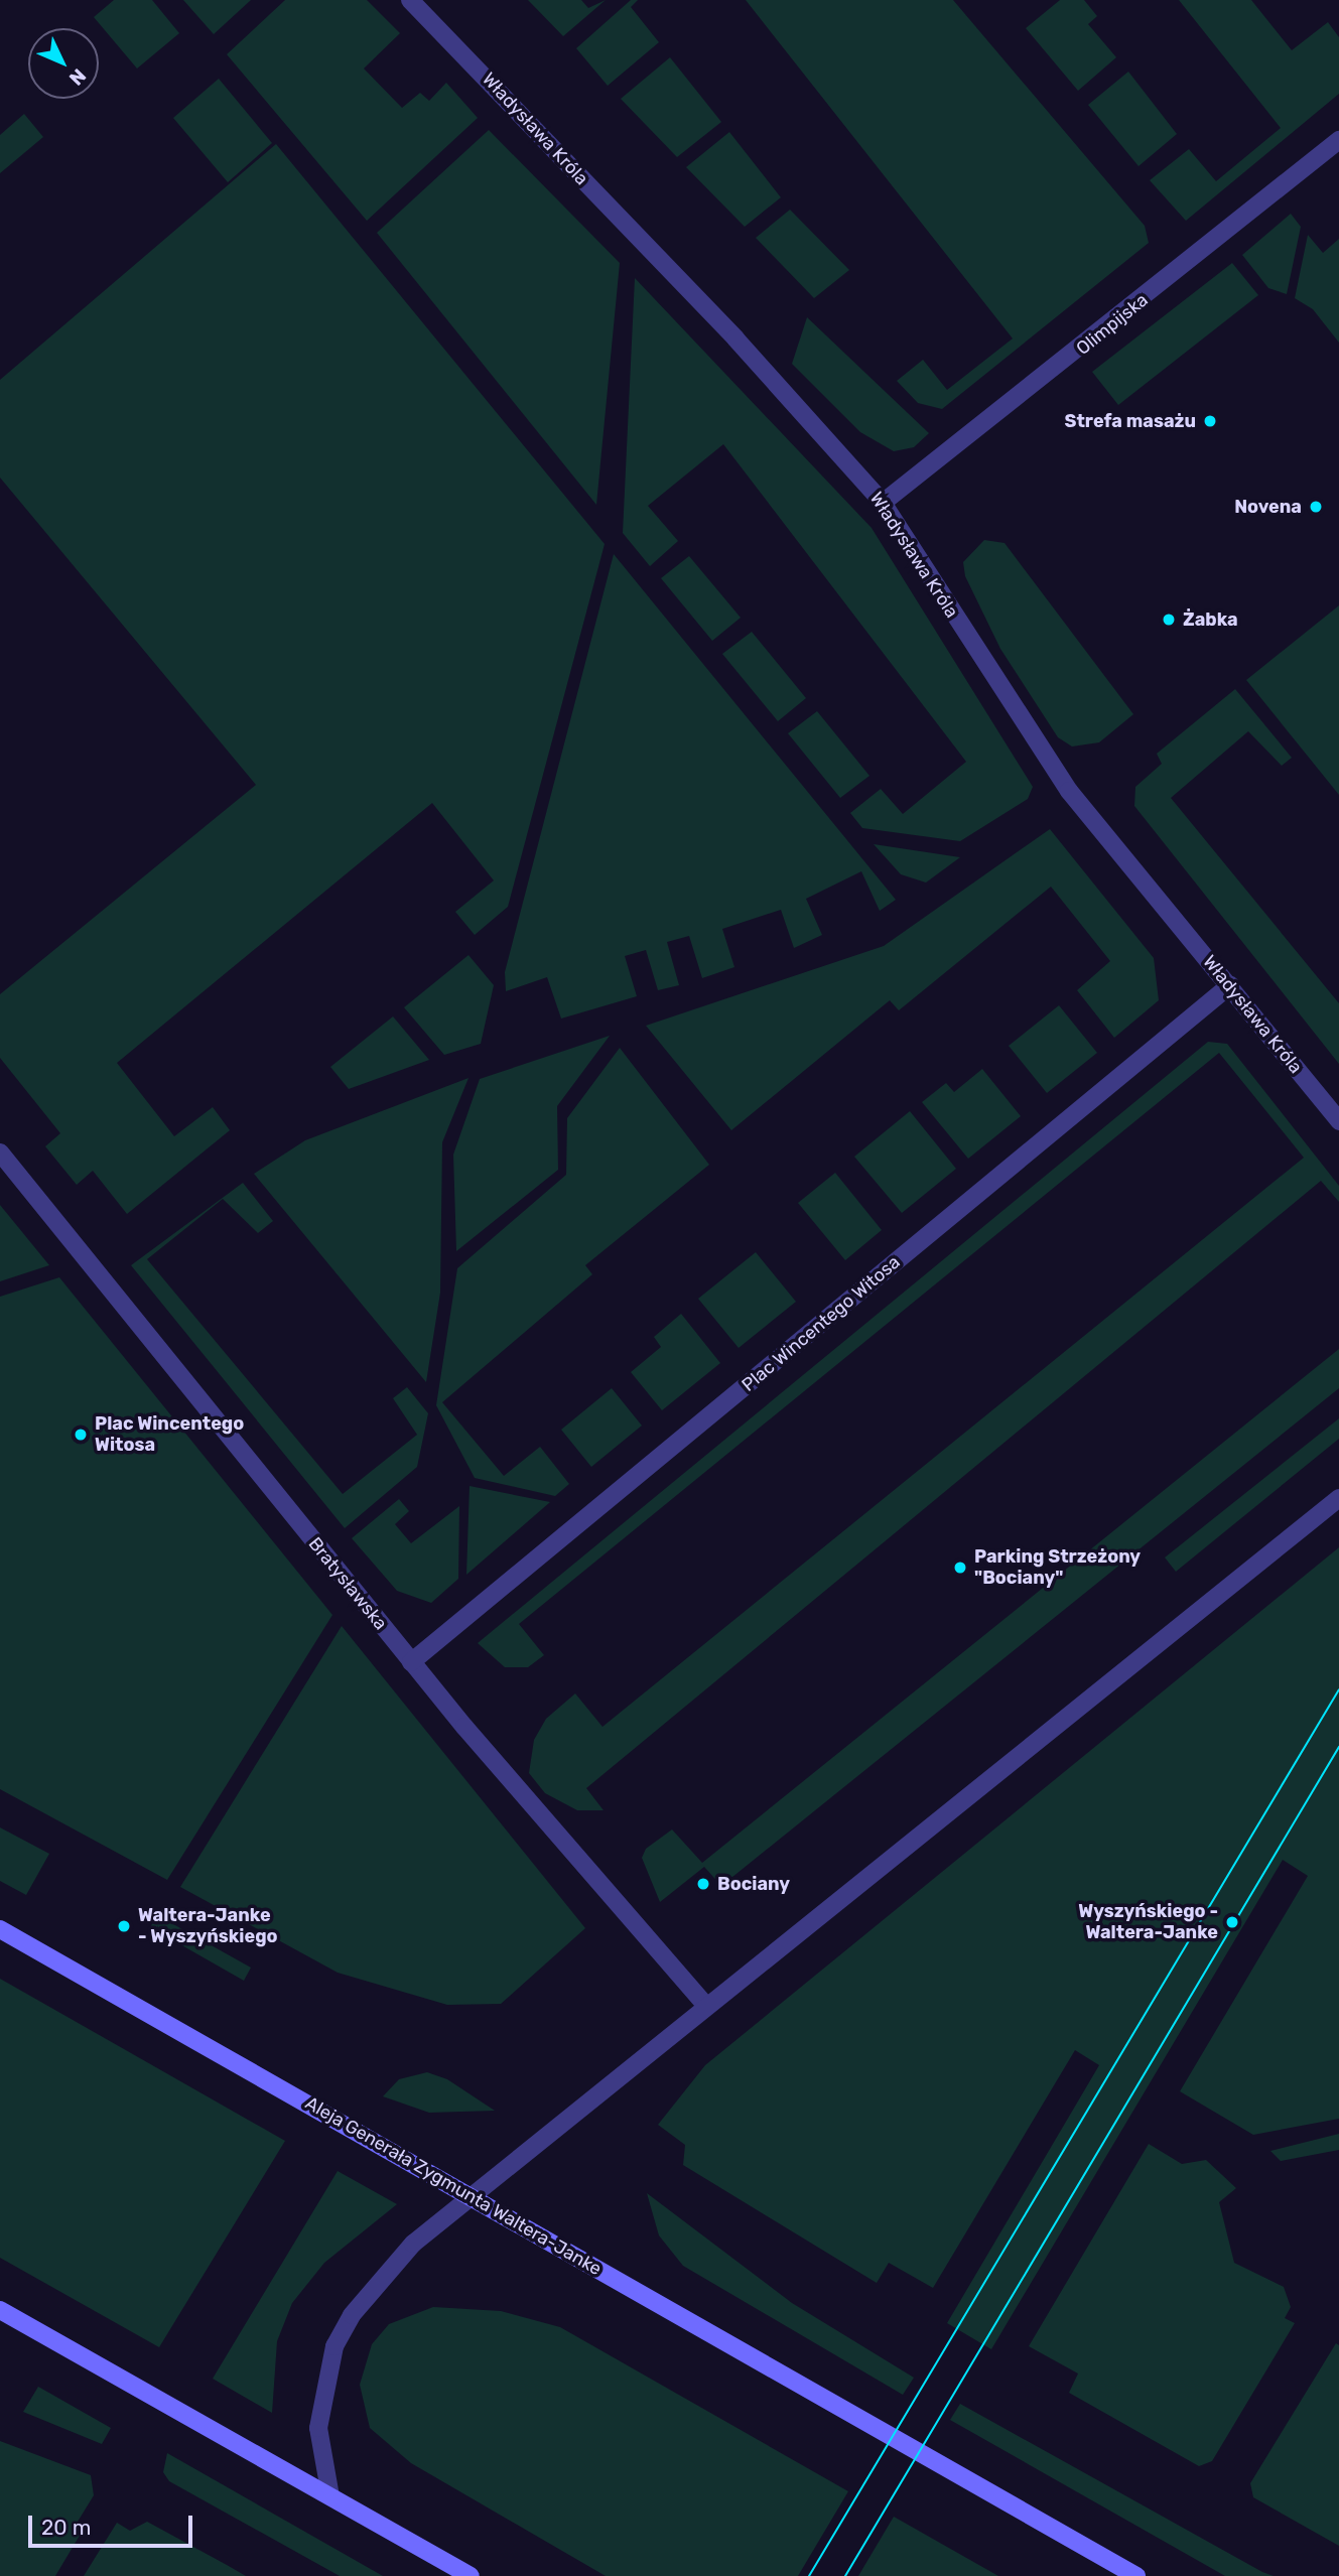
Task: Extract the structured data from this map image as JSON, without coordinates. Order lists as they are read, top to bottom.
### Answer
{
  "streets": {
    "main road": ["Aleja Generała Zygmunta Waltera-Janke"],
    "street": [
      "Władysława Króla",
      "Olimpijska",
      "Plac Wincentego Witosa",
      "Bratysławska"
    ]
  },
  "crossings": [
    ["Władysława Króla", "Olimpijska"],
    ["Władysława Króla", "Plac Wincentego Witosa"],
    ["Plac Wincentego Witosa", "Bratysławska"]
  ],
  "places": [
    "Strefa masażu",
    "Novena",
    "Żabka",
    "Plac Wincentego Witosa",
    "Parking Strzeżony \"Bociany\"",
    "Bociany",
    "Wyszyńskiego - Waltera-Janke",
    "Waltera-Janke - Wyszyńskiego"
  ],
  "scale_bar": "20 m",
  "north": "bottom right"
}
